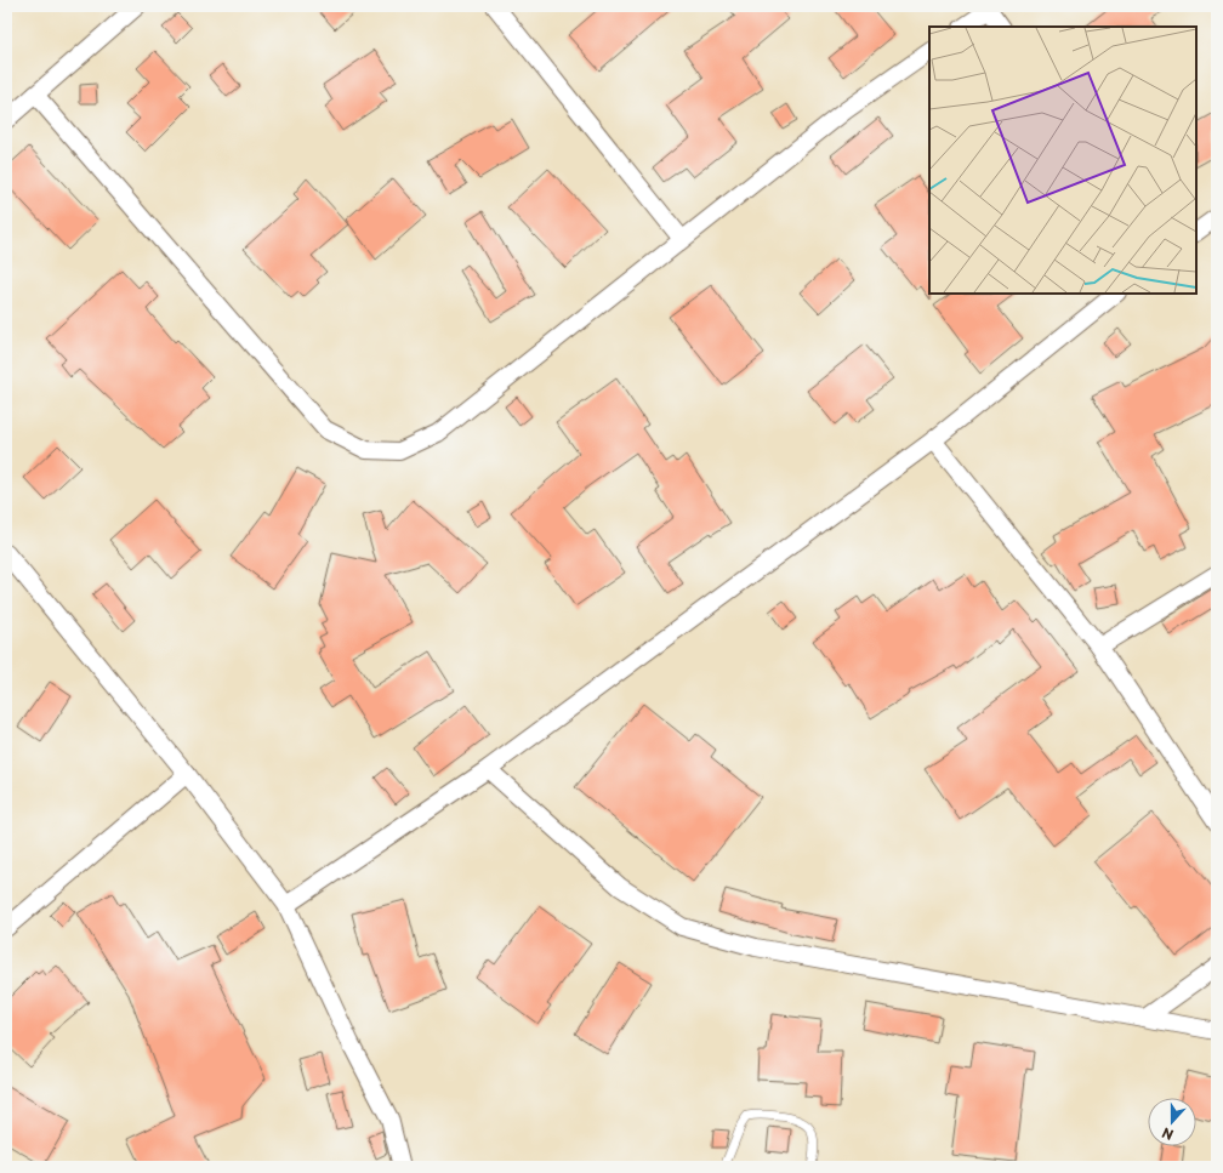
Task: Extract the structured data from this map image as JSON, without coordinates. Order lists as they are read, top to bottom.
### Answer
{
  "north": "bottom"
}
